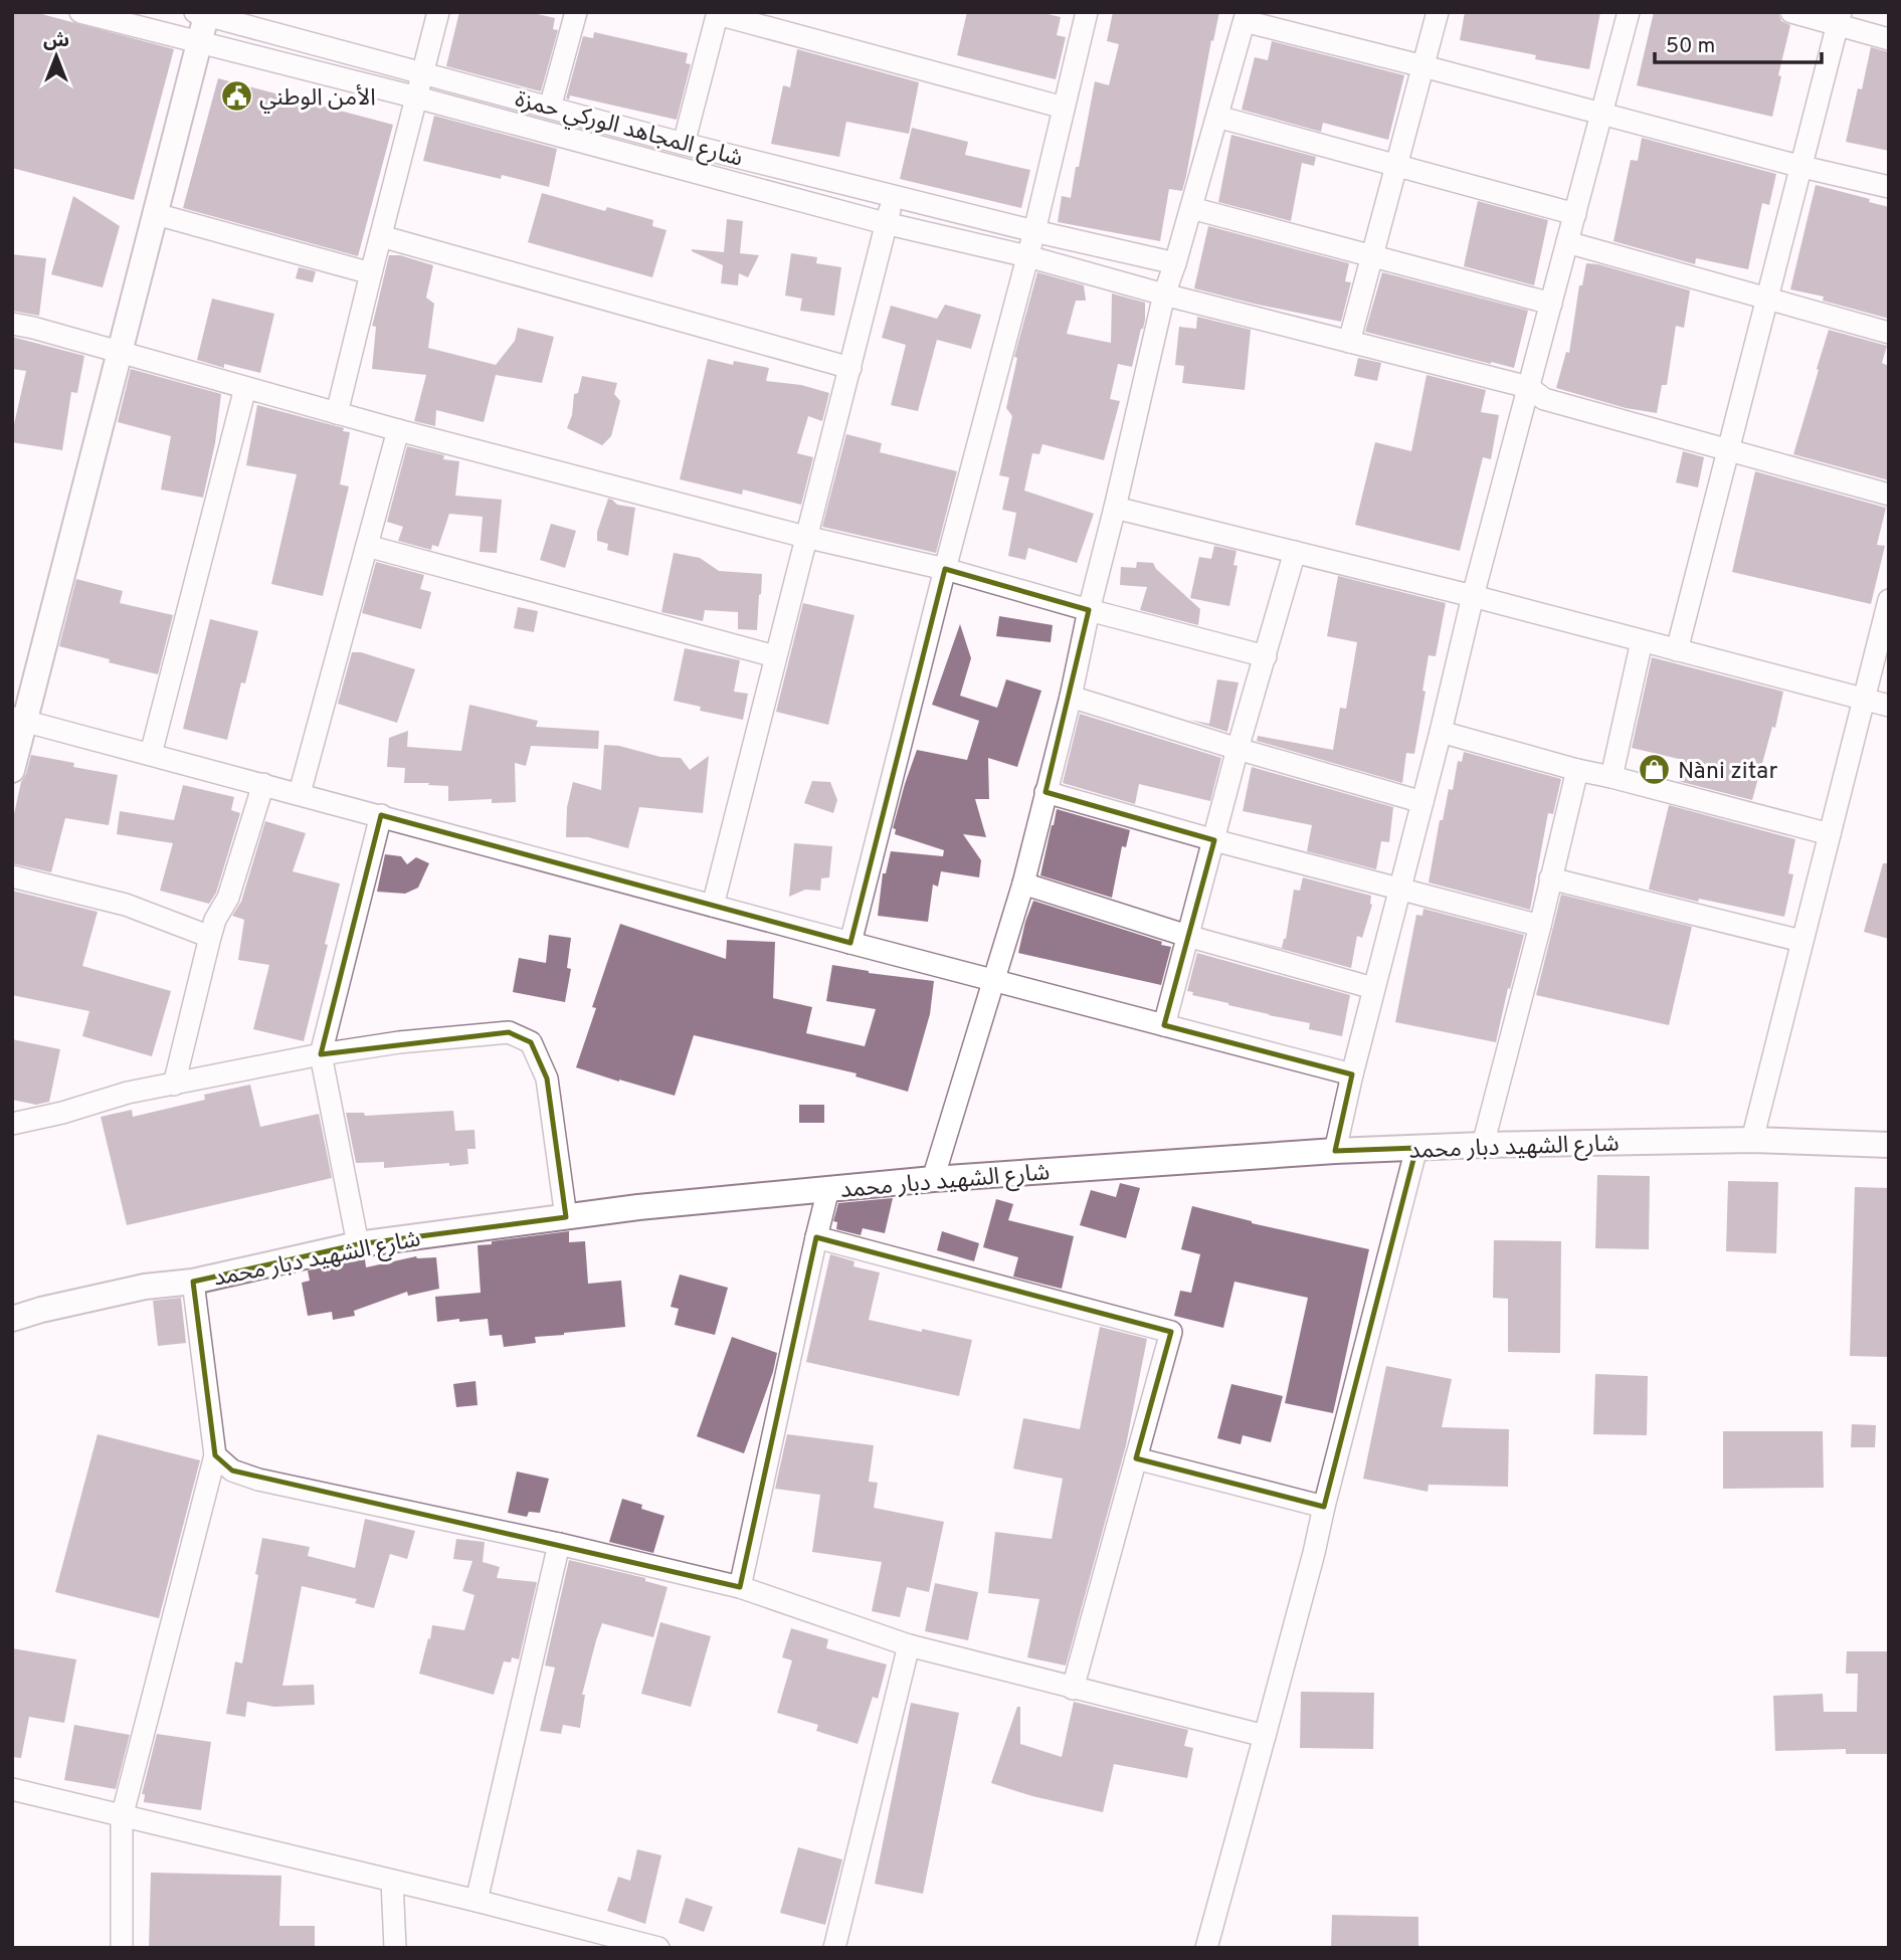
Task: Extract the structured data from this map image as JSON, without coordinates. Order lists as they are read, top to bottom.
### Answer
{
  "streets": {
    "street": ["شارع المجاهد الوركي حمزة", "شارع الشهيد دبار محمد"]
  },
  "places": {
    "public building": ["الأمن الوطني"],
    "shop": ["Nàni zitar"]
  },
  "scale_bar": "50 m",
  "north": "top"
}
